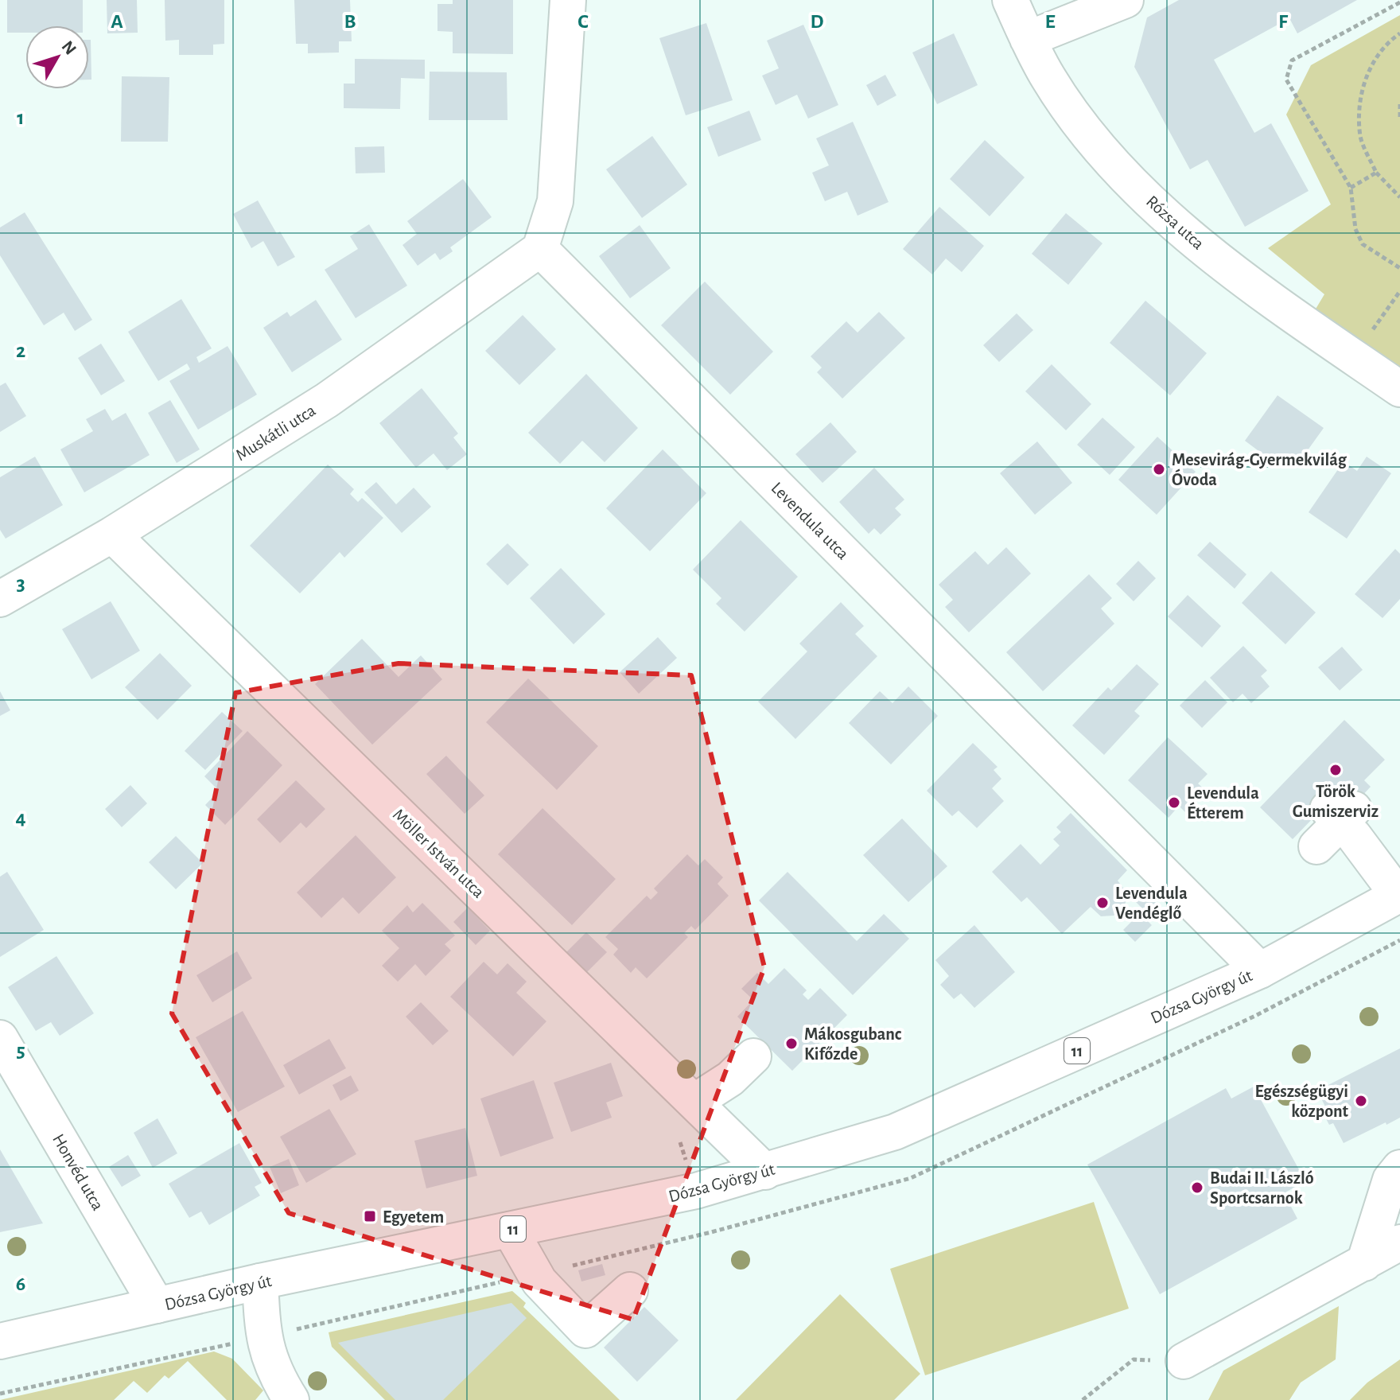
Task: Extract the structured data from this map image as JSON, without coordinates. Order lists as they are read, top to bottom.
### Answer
{
  "streets": {
    "street": [
      "Rózsa utca",
      "Muskátli utca",
      "Levendula utca",
      "Möller István utca",
      "Dózsa György út",
      "11",
      "Honvéd utca"
    ]
  },
  "crossings": [
    ["Muskátli utca", "Levendula utca"],
    ["Muskátli utca", "Möller István utca"],
    ["Levendula utca", "Dózsa György út"],
    ["Möller István utca", "Dózsa György út"],
    ["Dózsa György út", "Honvéd utca"]
  ],
  "places": {
    "other": [
      "Mesevirág-Gyermekvilág Óvoda",
      "Török Gumiszerviz",
      "Levendula Étterem",
      "Levendula Vendéglő",
      "Mákosgubanc Kifőzde",
      "Egészségügyi központ",
      "Budai II. László Sportcsarnok"
    ],
    "transit": ["Egyetem"]
  },
  "north": "top right",
  "grid": {
    "columns": [
      "A",
      "B",
      "C",
      "D",
      "E",
      "F"
    ],
    "rows": [
      "1",
      "2",
      "3",
      "4",
      "5",
      "6"
    ]
  }
}
